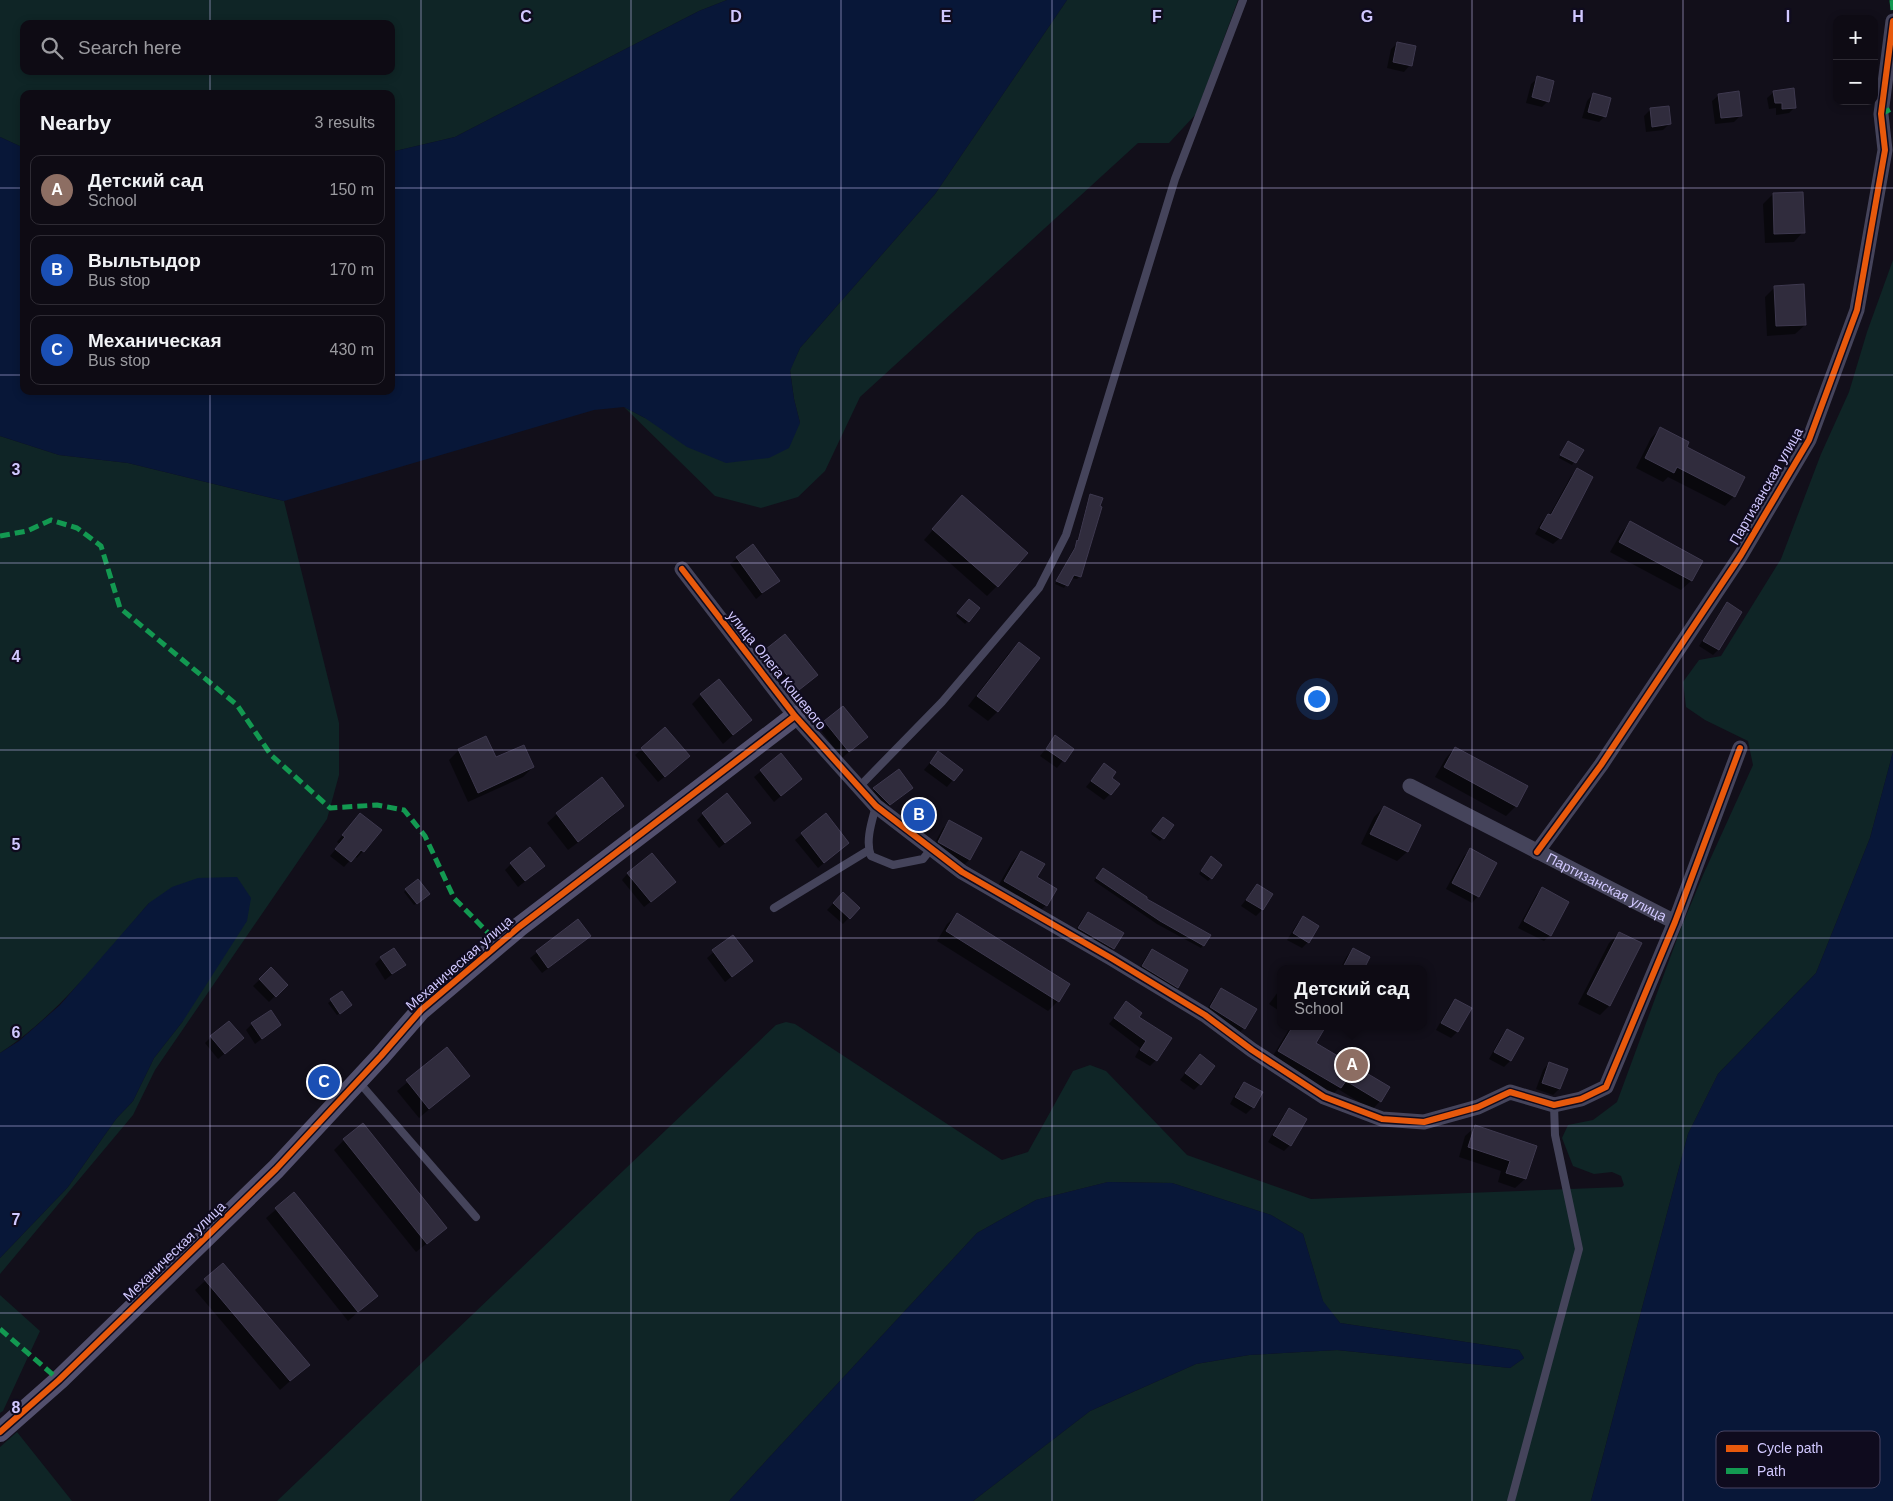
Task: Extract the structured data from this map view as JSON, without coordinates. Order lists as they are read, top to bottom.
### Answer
{
  "streets": {
    "street": ["Партизанская улица", "улица Олега Кошевого", "Механическая улица"]
  },
  "crossings": [
    ["улица Олега Кошевого", "Механическая улица"]
  ],
  "legend": ["Cycle path", "Path"],
  "page": {
    "map_buttons": ["+", "−"],
    "search": "Search here",
    "heading": ["Nearby", "3 results"],
    "list": [
      {
        "mark": "A",
        "name": "Детский сад",
        "note": "School",
        "value": "150 m"
      },
      {
        "mark": "B",
        "name": "Выльтыдор",
        "note": "Bus stop",
        "value": "170 m"
      },
      {
        "mark": "C",
        "name": "Механическая",
        "note": "Bus stop",
        "value": "430 m"
      }
    ],
    "pins": ["B", "A", "C"],
    "popup": ["Детский сад", "School"]
  },
  "grid": {
    "columns": [
      "C",
      "D",
      "E",
      "F",
      "G",
      "H",
      "I"
    ],
    "rows": [
      "3",
      "4",
      "5",
      "6",
      "7",
      "8"
    ]
  }
}
